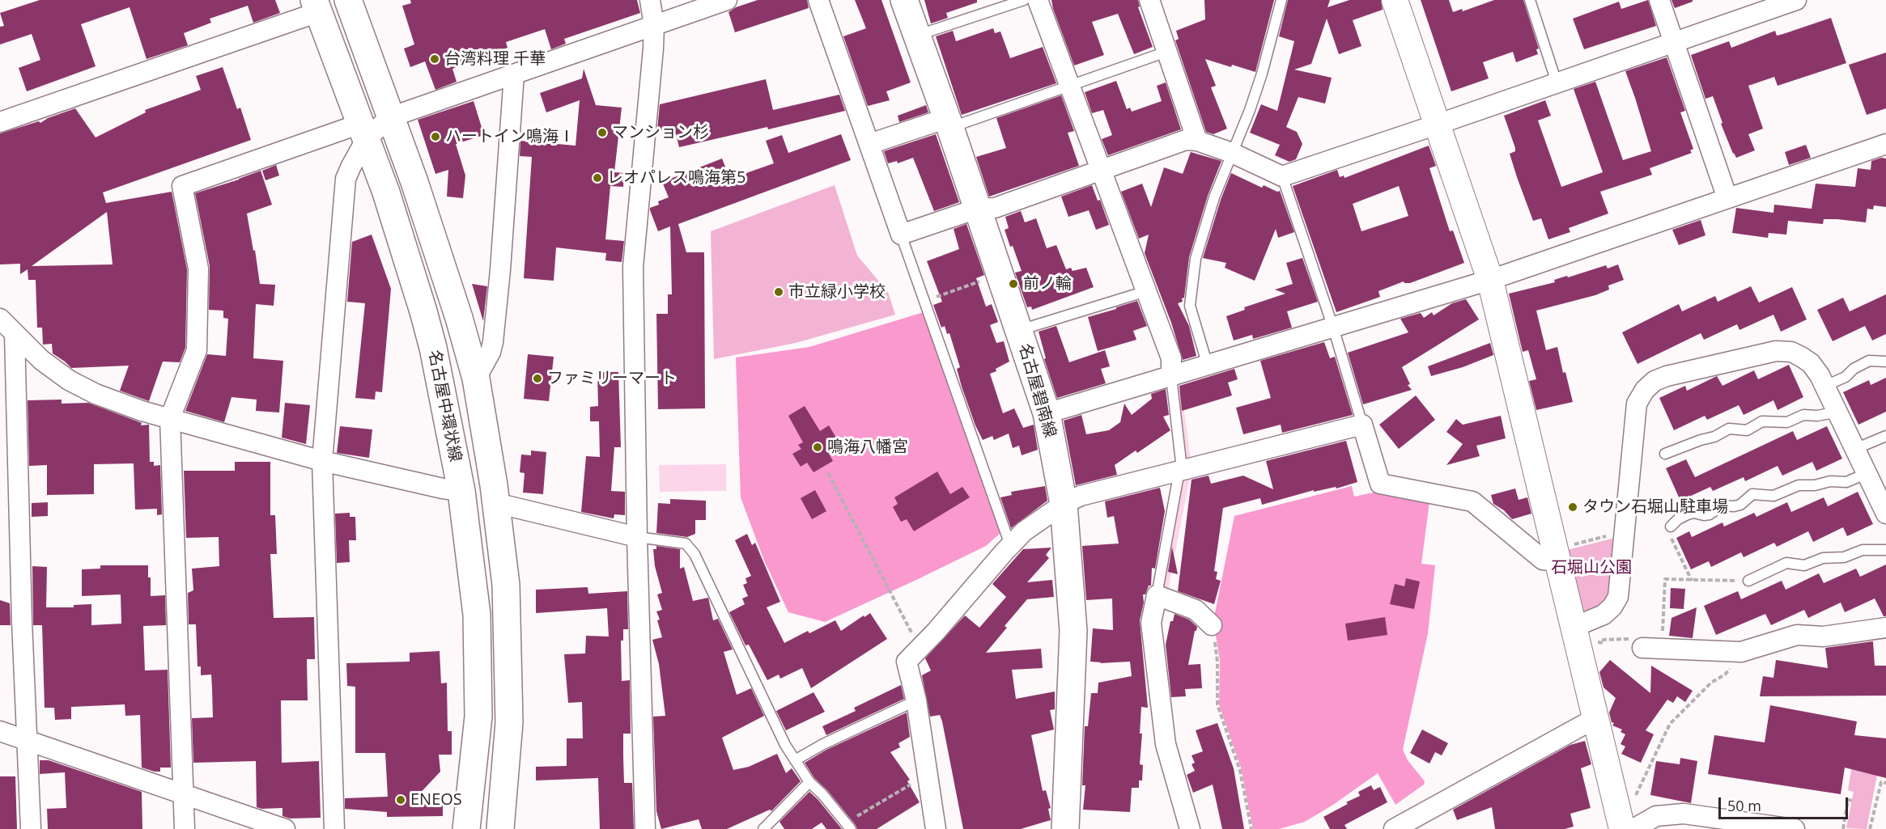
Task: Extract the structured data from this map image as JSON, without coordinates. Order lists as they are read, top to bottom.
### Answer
{
  "streets": {
    "main road": ["名古屋碧南線", "名古屋中環状線"]
  },
  "parks": ["石堀山公園"],
  "places": [
    "台湾料理 千華",
    "マンション杉",
    "ハートイン鳴海Ⅰ",
    "レオパレス鳴海第5",
    "前ノ輪",
    "市立緑小学校",
    "ファミリーマート",
    "鳴海八幡宮",
    "タウン石堀山駐車場",
    "ENEOS"
  ],
  "scale_bar": "50 m"
}
